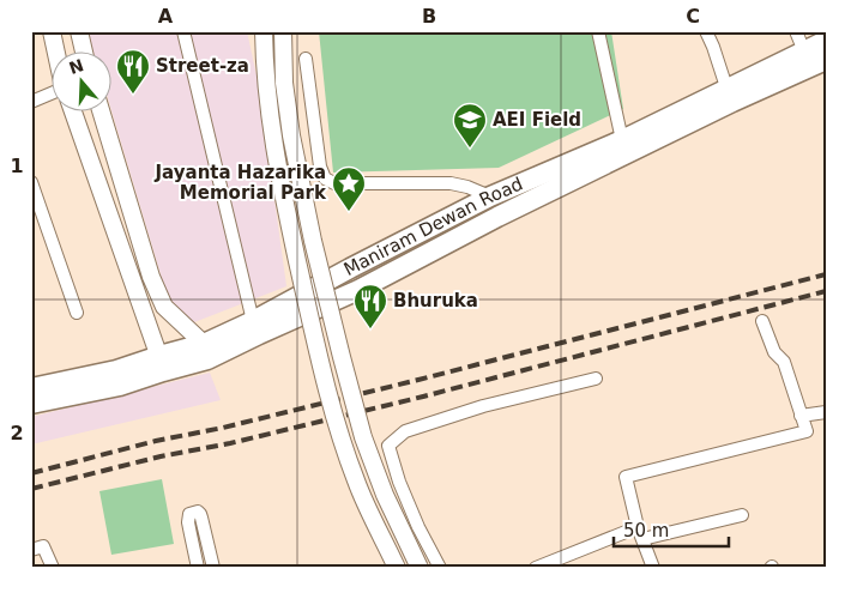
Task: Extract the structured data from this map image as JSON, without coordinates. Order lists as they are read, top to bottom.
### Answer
{
  "streets": {
    "main road": ["Maniram Dewan Road"]
  },
  "places": {
    "restaurant": ["Street-za", "Bhuruka"],
    "school or university": ["AEI Field"],
    "place": ["Jayanta Hazarika Memorial Park"]
  },
  "scale_bar": "50 m",
  "north": "top",
  "grid": {
    "columns": ["A", "B", "C"],
    "rows": ["1", "2"]
  }
}
